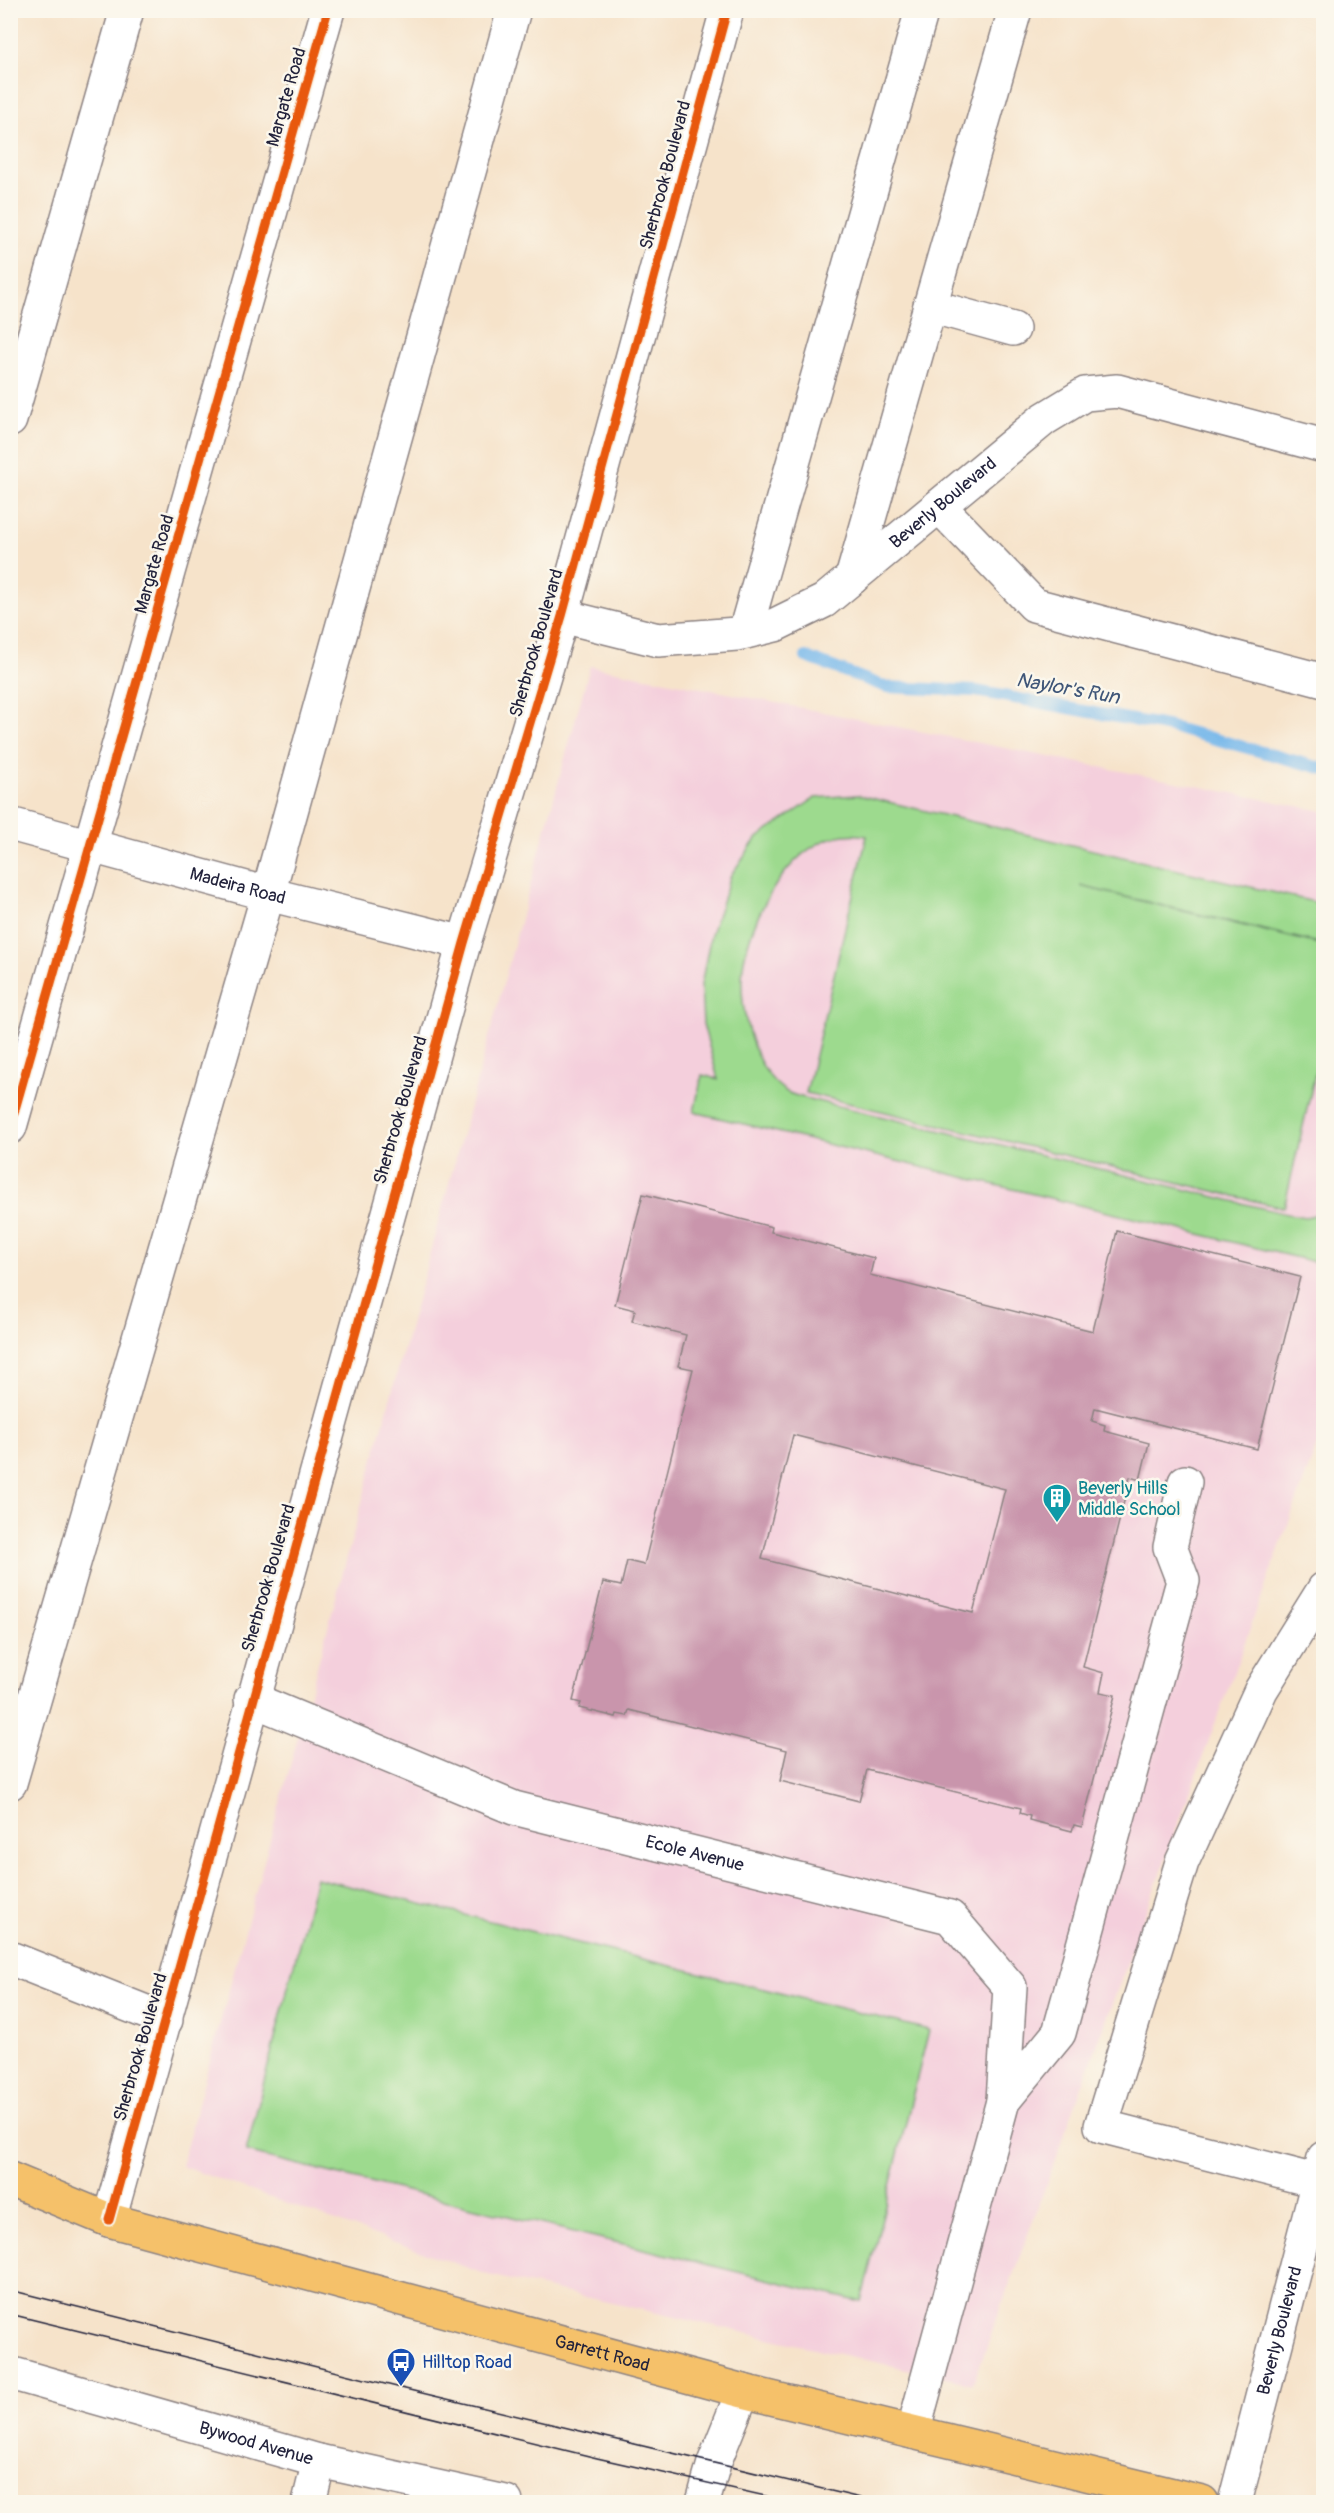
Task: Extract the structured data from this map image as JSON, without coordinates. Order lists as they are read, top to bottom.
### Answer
{
  "streets": {
    "main road": ["Garrett Road"],
    "street": [
      "Margate Road",
      "Sherbrook Boulevard",
      "Beverly Boulevard",
      "Madeira Road",
      "Ecole Avenue",
      "Bywood Avenue"
    ]
  },
  "crossings": [
    ["Margate Road", "Madeira Road"],
    ["Sherbrook Boulevard", "Beverly Boulevard"],
    ["Sherbrook Boulevard", "Madeira Road"],
    ["Sherbrook Boulevard", "Ecole Avenue"],
    ["Sherbrook Boulevard", "Garrett Road"]
  ],
  "water": ["Naylor's Run"],
  "places": {
    "building": ["Beverly Hills Middle School"],
    "bus stop": ["Hilltop Road"]
  }
}
